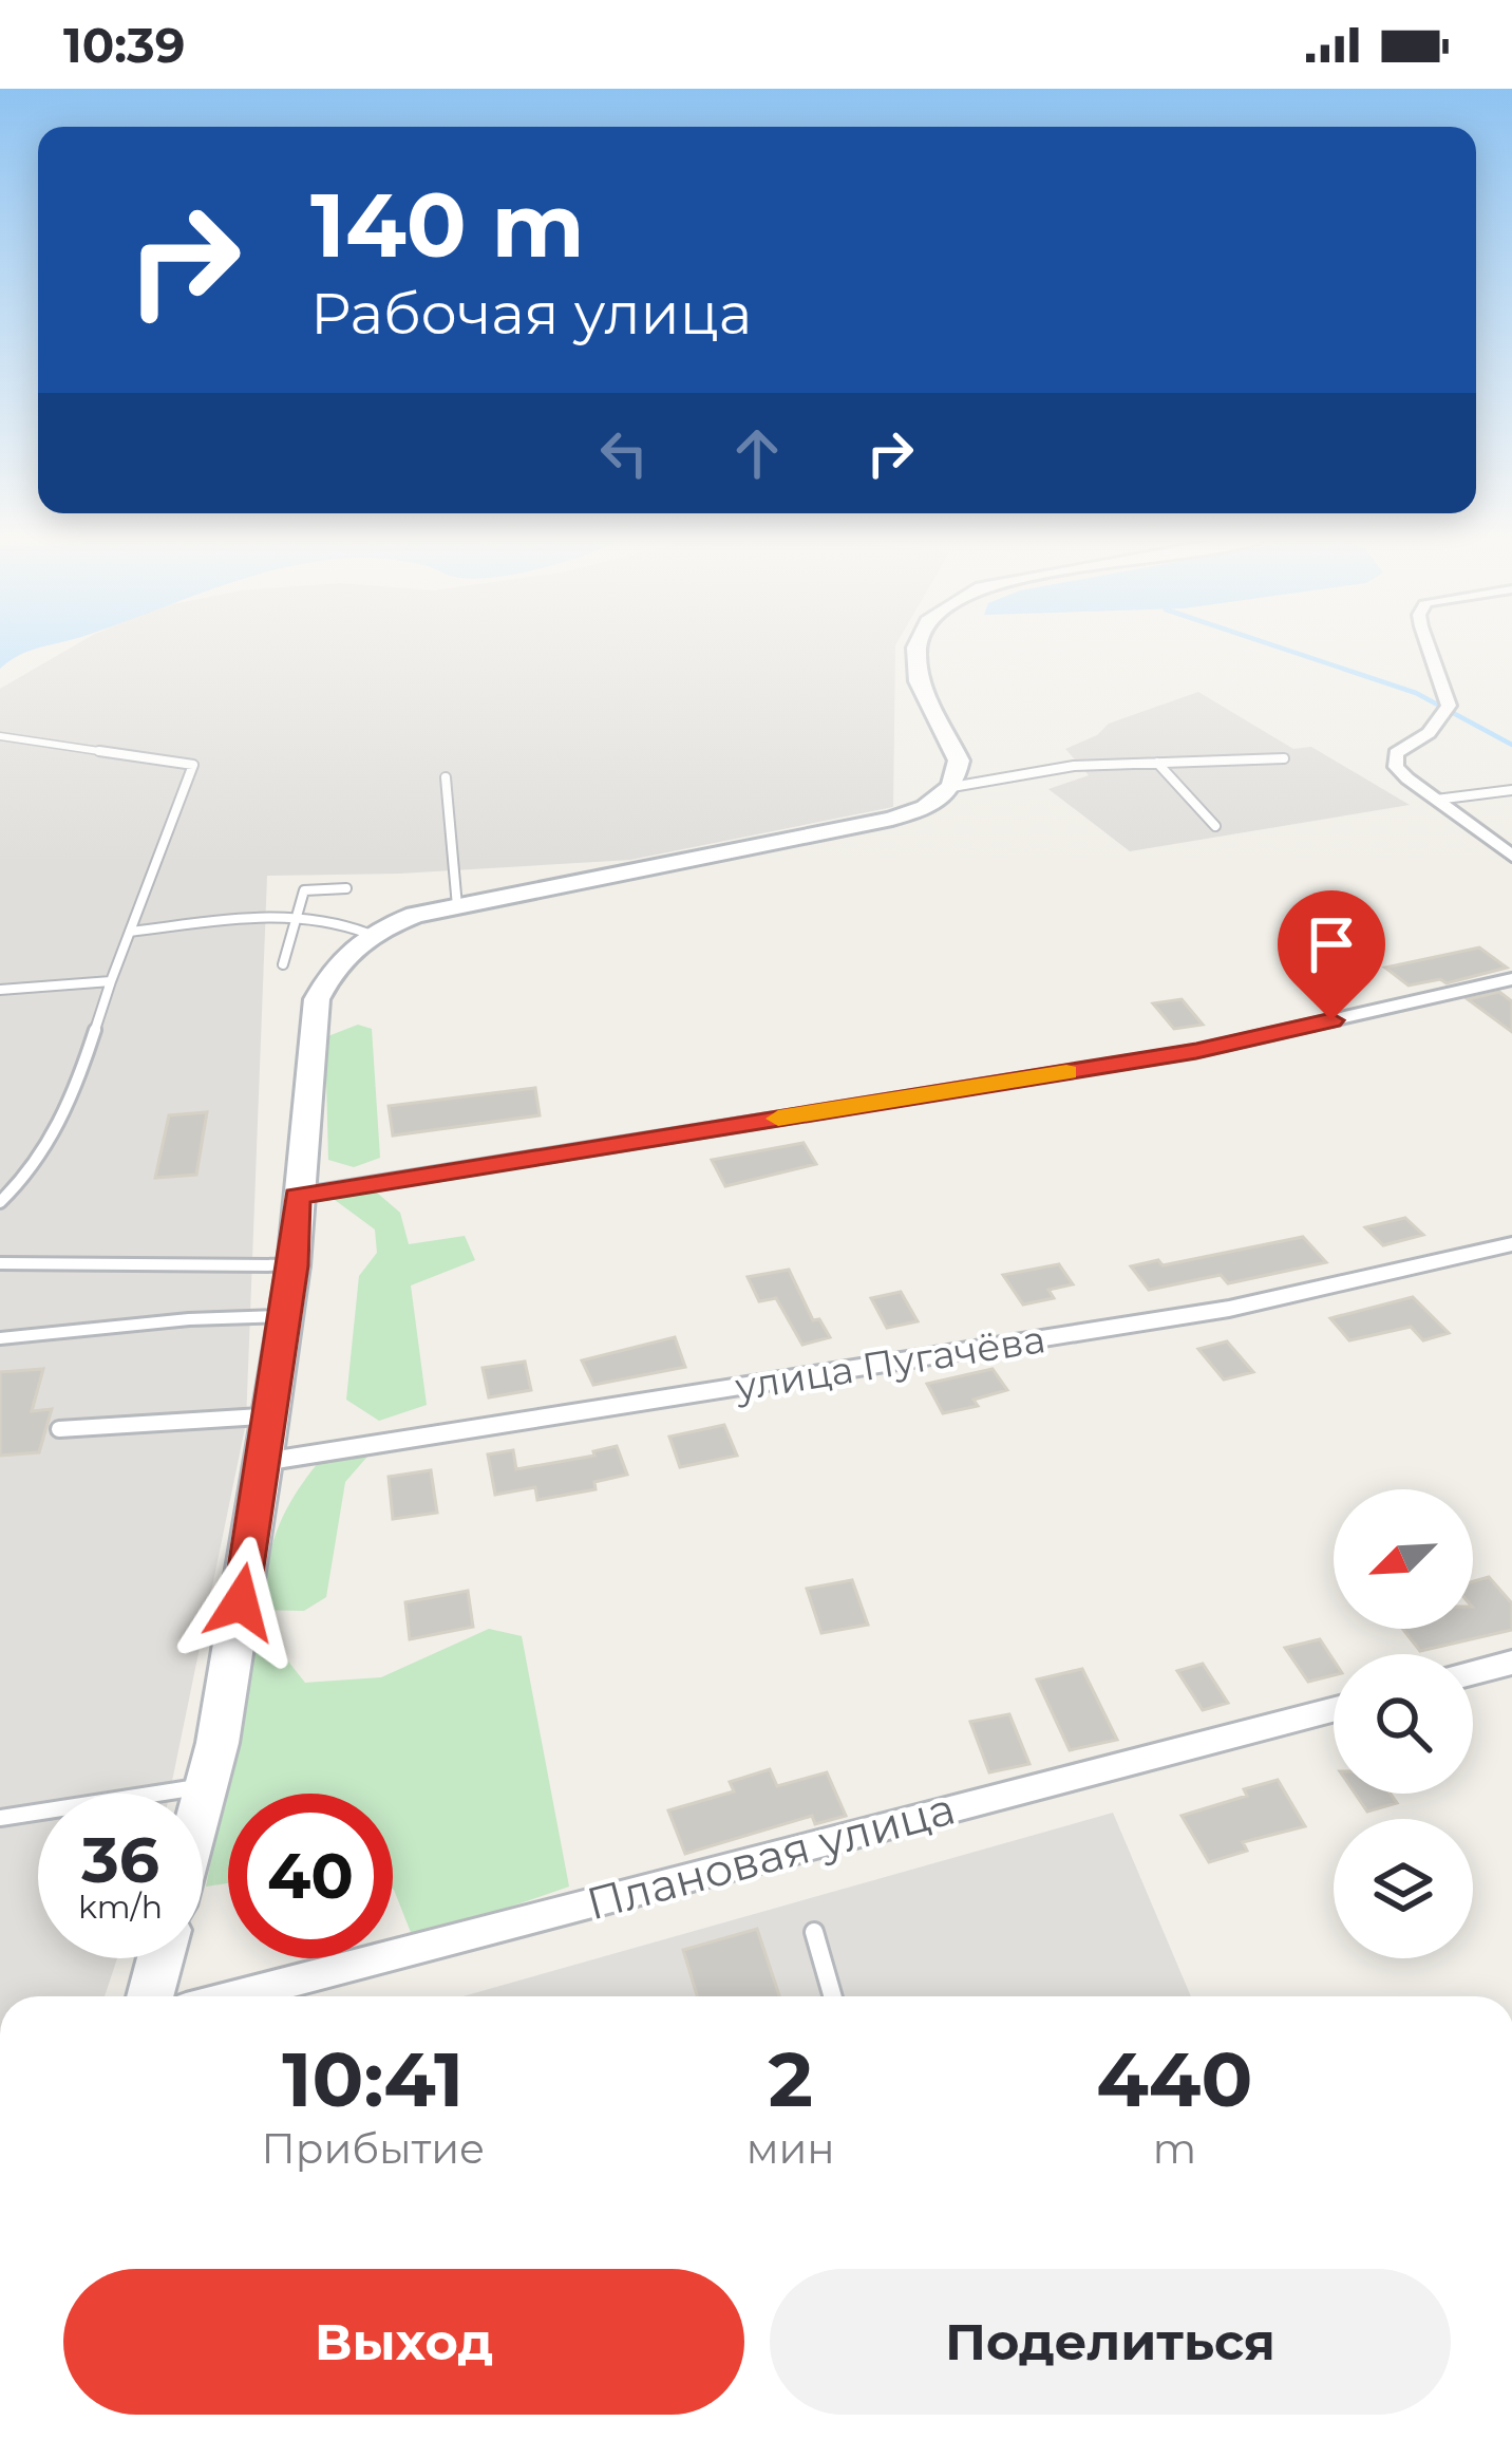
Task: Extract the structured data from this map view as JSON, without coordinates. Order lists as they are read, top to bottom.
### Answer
{
  "streets": {
    "street": ["улица Пугачёва", "Плановая улица"]
  },
  "north": "bottom left",
  "page": {
    "status": "10:39",
    "turn": ["140 m", "Рабочая улица"],
    "speed": "36 km/h",
    "limit": "40",
    "eta": [
      "10:41",
      "Прибытие",
      "2",
      "мин",
      "440",
      "m"
    ],
    "buttons": ["Выход", "Поделиться"]
  }
}
